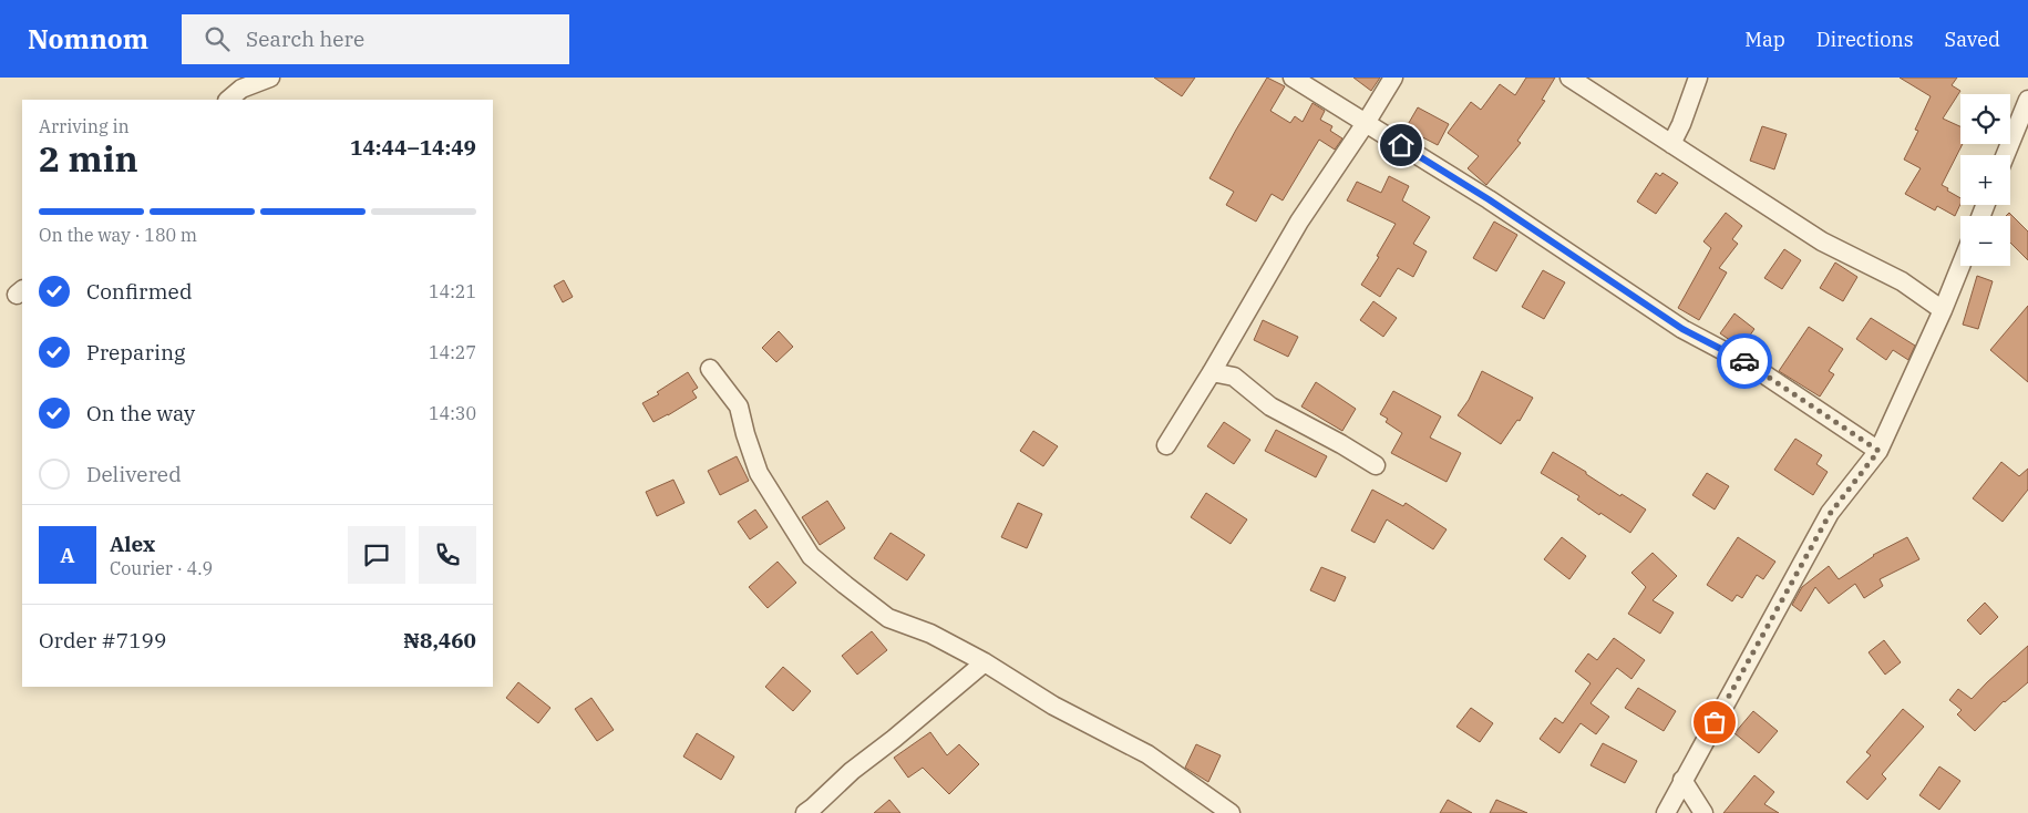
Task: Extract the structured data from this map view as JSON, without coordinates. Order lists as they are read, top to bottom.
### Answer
{
  "page": {
    "header": "Nomnom",
    "search": "Search here",
    "nav": ["Map", "Directions", "Saved"],
    "map_buttons": ["+", "−"],
    "heading": ["2 min", "Arriving in", "14:44–14:49"],
    "panel": [
      "Alex",
      "Courier · 4.9",
      "Order #7199",
      "₦8,460"
    ],
    "bar": "On the way · 180 m",
    "list": [
      ["Confirmed", "14:21"],
      ["Preparing", "14:27"],
      ["On the way", "14:30"],
      "Delivered"
    ],
    "round": "A"
  }
}
